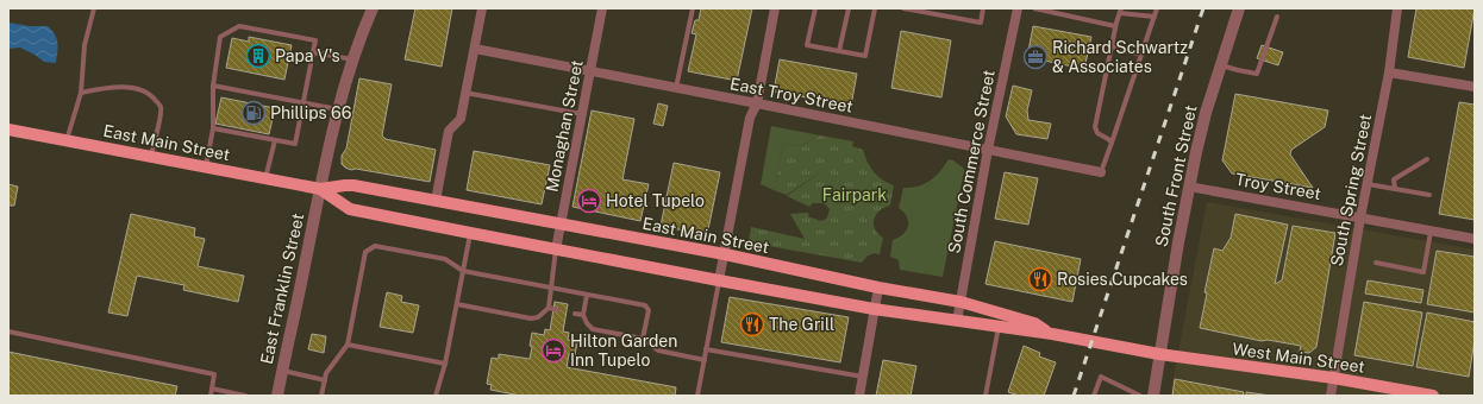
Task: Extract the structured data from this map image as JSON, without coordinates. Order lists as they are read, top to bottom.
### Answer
{
  "streets": {
    "main road": ["East Main Street", "West Main Street"],
    "street": [
      "East Troy Street",
      "Monaghan Street",
      "South Commerce Street",
      "South Front Street",
      "Troy Street",
      "South Spring Street",
      "East Franklin Street"
    ]
  },
  "crossings": [
    ["East Troy Street", "Monaghan Street"],
    ["East Troy Street", "South Commerce Street"],
    ["Monaghan Street", "East Main Street"],
    ["East Main Street", "South Commerce Street"],
    ["East Main Street", "South Front Street"],
    ["East Main Street", "East Franklin Street"],
    ["East Main Street", "West Main Street"],
    ["South Front Street", "Troy Street"],
    ["South Front Street", "West Main Street"],
    ["Troy Street", "South Spring Street"],
    ["South Spring Street", "West Main Street"]
  ],
  "parks": ["Fairpark"],
  "places": {
    "building": ["Papa V's"],
    "office": ["Richard Schwartz & Associates"],
    "fuel station": ["Phillips 66"],
    "hotel": ["Hotel Tupelo", "Hilton Garden Inn Tupelo"],
    "restaurant": ["Rosies Cupcakes", "The Grill"]
  }
}
